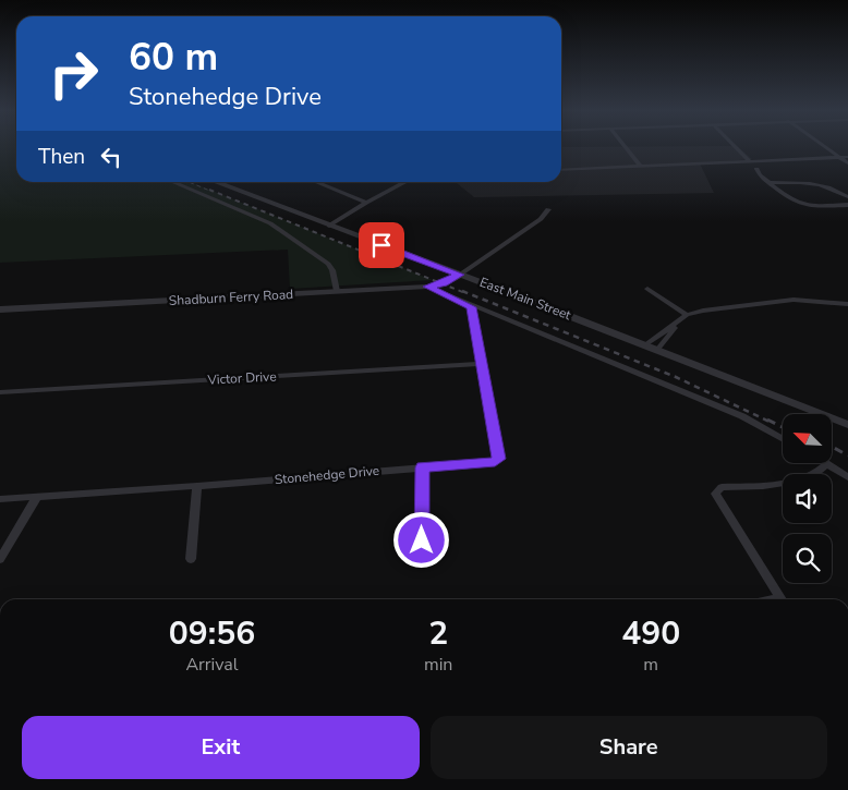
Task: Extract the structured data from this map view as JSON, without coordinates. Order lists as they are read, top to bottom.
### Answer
{
  "streets": {
    "street": [
      "Shadburn Ferry Road",
      "East Main Street",
      "Victor Drive",
      "Stonehedge Drive"
    ]
  },
  "crossings": [
    ["Shadburn Ferry Road", "East Main Street"],
    ["Victor Drive", "Stonehedge Drive"]
  ],
  "north": "top left",
  "page": {
    "turn": ["60 m", "Stonehedge Drive"],
    "then": "Then",
    "eta": [
      "09:56",
      "Arrival",
      "2",
      "min",
      "490",
      "m"
    ],
    "buttons": ["Exit", "Share"]
  }
}
